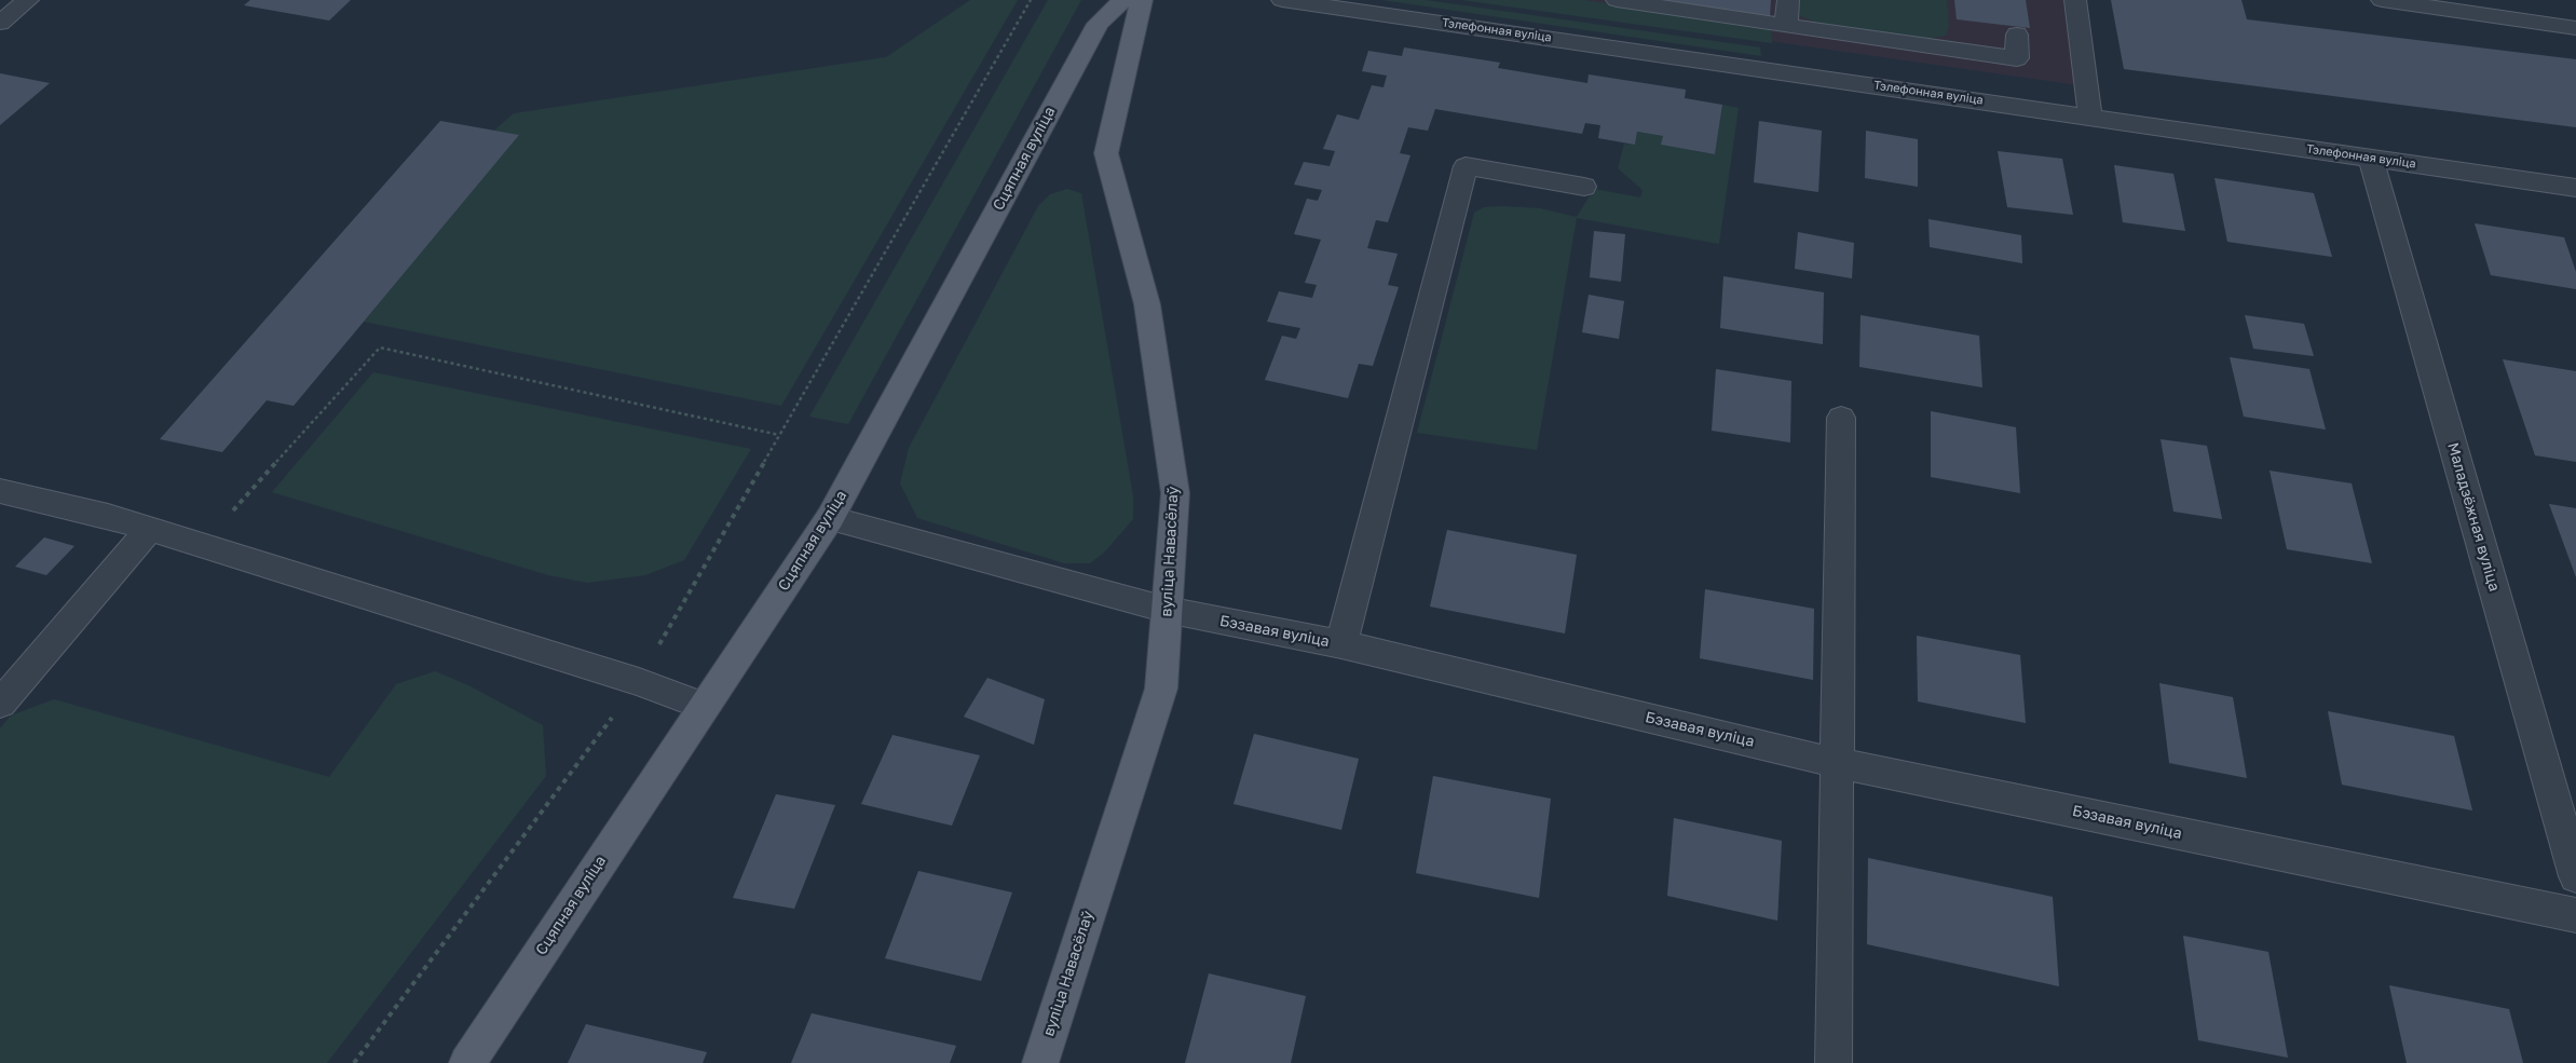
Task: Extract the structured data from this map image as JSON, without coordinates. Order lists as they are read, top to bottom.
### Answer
{
  "streets": {
    "main road": ["Сцяпная вуліца", "вуліца Навасёлаў"],
    "street": ["Тэлефонная вуліца", "Маладзёжная вуліца", "Бэзавая вуліца"]
  },
  "crossings": [
    ["Тэлефонная вуліца", "Маладзёжная вуліца"],
    ["Сцяпная вуліца", "Бэзавая вуліца"],
    ["вуліца Навасёлаў", "Бэзавая вуліца"]
  ]
}
